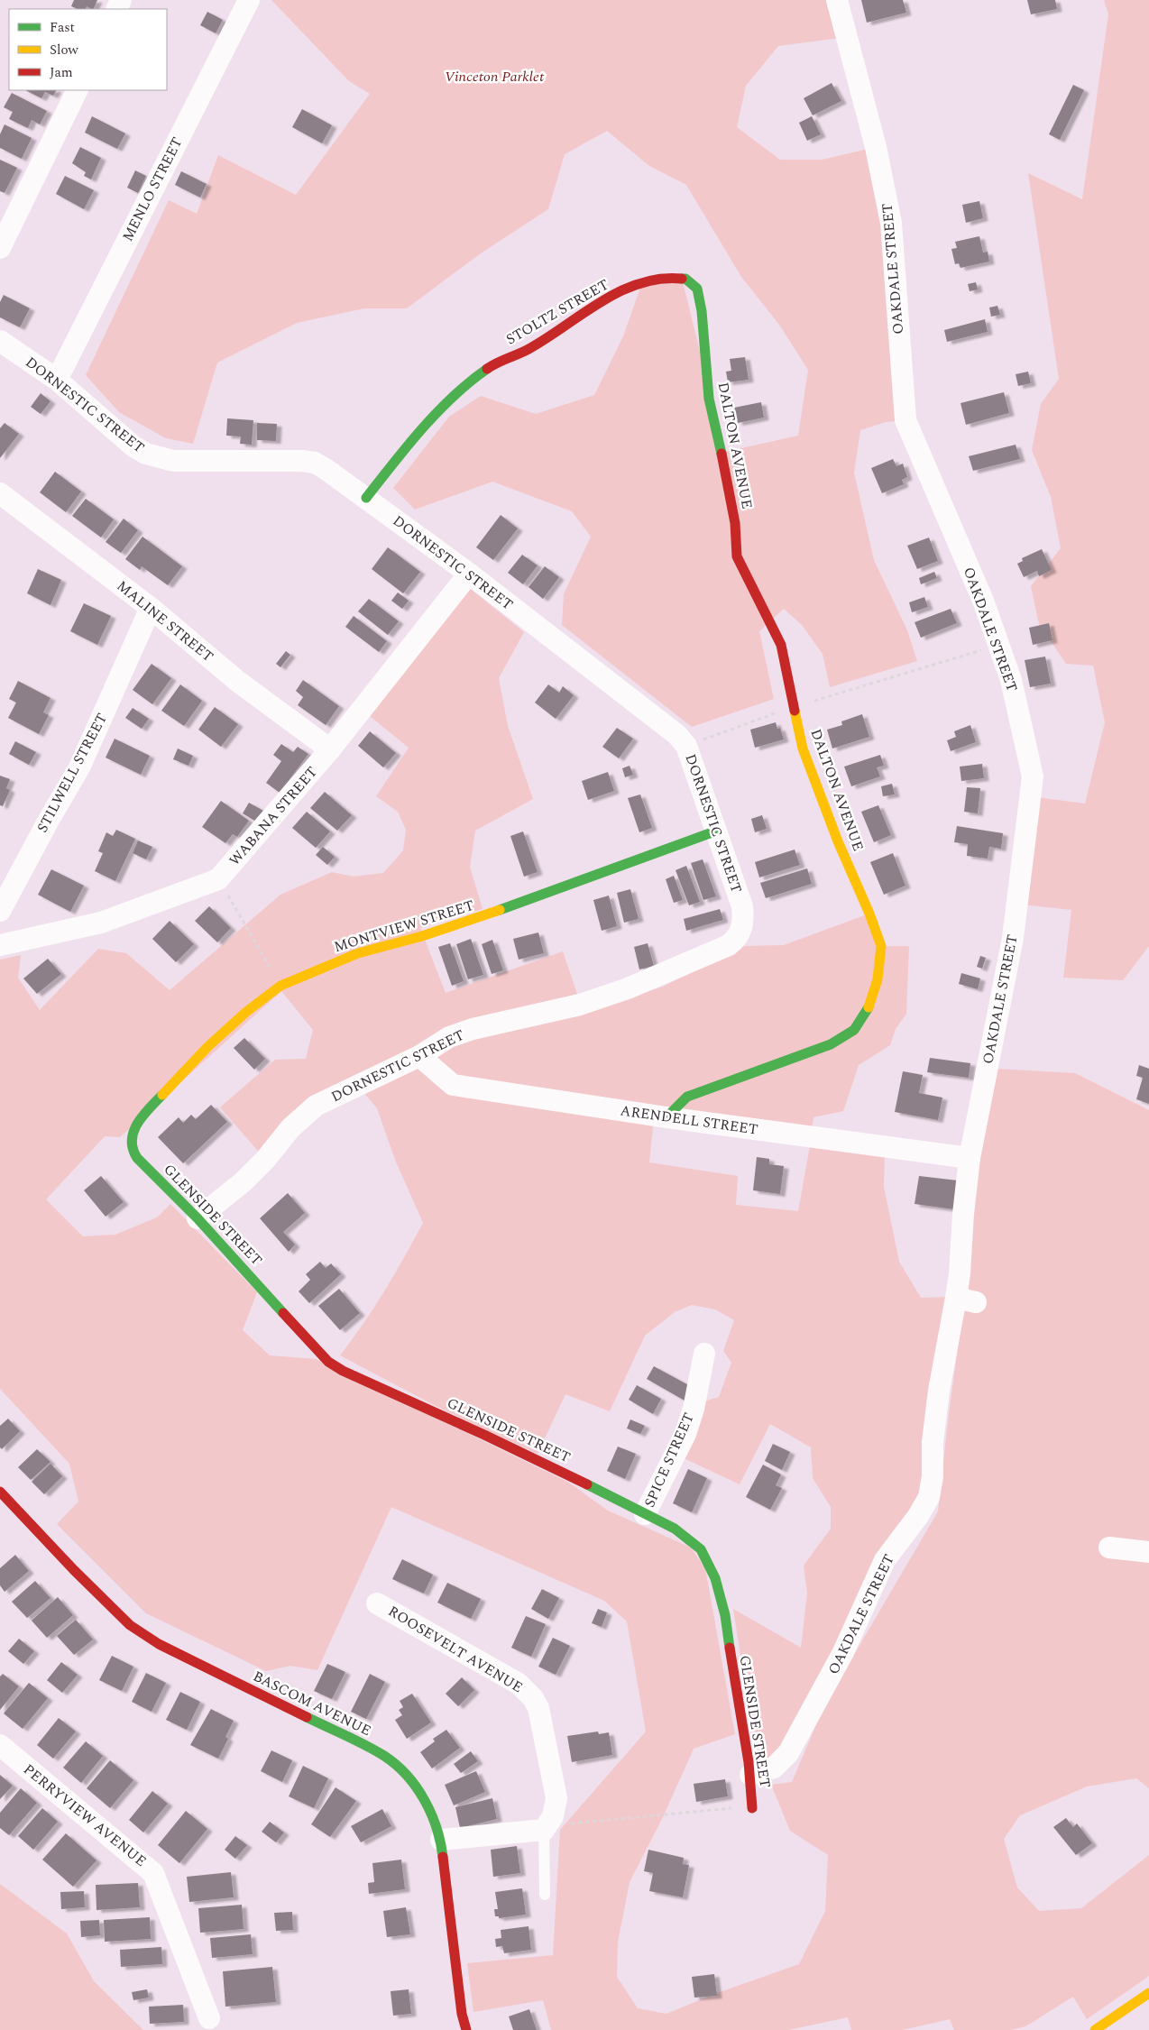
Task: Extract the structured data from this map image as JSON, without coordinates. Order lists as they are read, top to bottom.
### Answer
{
  "streets": {
    "street": [
      "MENLO STREET",
      "OAKDALE STREET",
      "STOLTZ STREET",
      "DORNESTIC STREET",
      "DALTON AVENUE",
      "MALINE STREET",
      "STILWELL STREET",
      "WABANA STREET",
      "MONTVIEW STREET",
      "ARENDELL STREET",
      "GLENSIDE STREET",
      "SPICE STREET",
      "ROOSEVELT AVENUE",
      "BASCOM AVENUE",
      "PERRYVIEW AVENUE"
    ]
  },
  "crossings": [
    ["MENLO STREET", "DORNESTIC STREET"],
    ["OAKDALE STREET", "ARENDELL STREET"],
    ["OAKDALE STREET", "GLENSIDE STREET"],
    ["STOLTZ STREET", "DORNESTIC STREET"],
    ["STOLTZ STREET", "DALTON AVENUE"],
    ["DORNESTIC STREET", "WABANA STREET"],
    ["DORNESTIC STREET", "MONTVIEW STREET"],
    ["DORNESTIC STREET", "ARENDELL STREET"],
    ["DORNESTIC STREET", "GLENSIDE STREET"],
    ["DALTON AVENUE", "ARENDELL STREET"],
    ["MALINE STREET", "STILWELL STREET"],
    ["MALINE STREET", "WABANA STREET"],
    ["MONTVIEW STREET", "GLENSIDE STREET"],
    ["GLENSIDE STREET", "SPICE STREET"]
  ],
  "parks": ["Vinceton Parklet"],
  "legend": ["Fast", "Slow", "Jam"]
}
